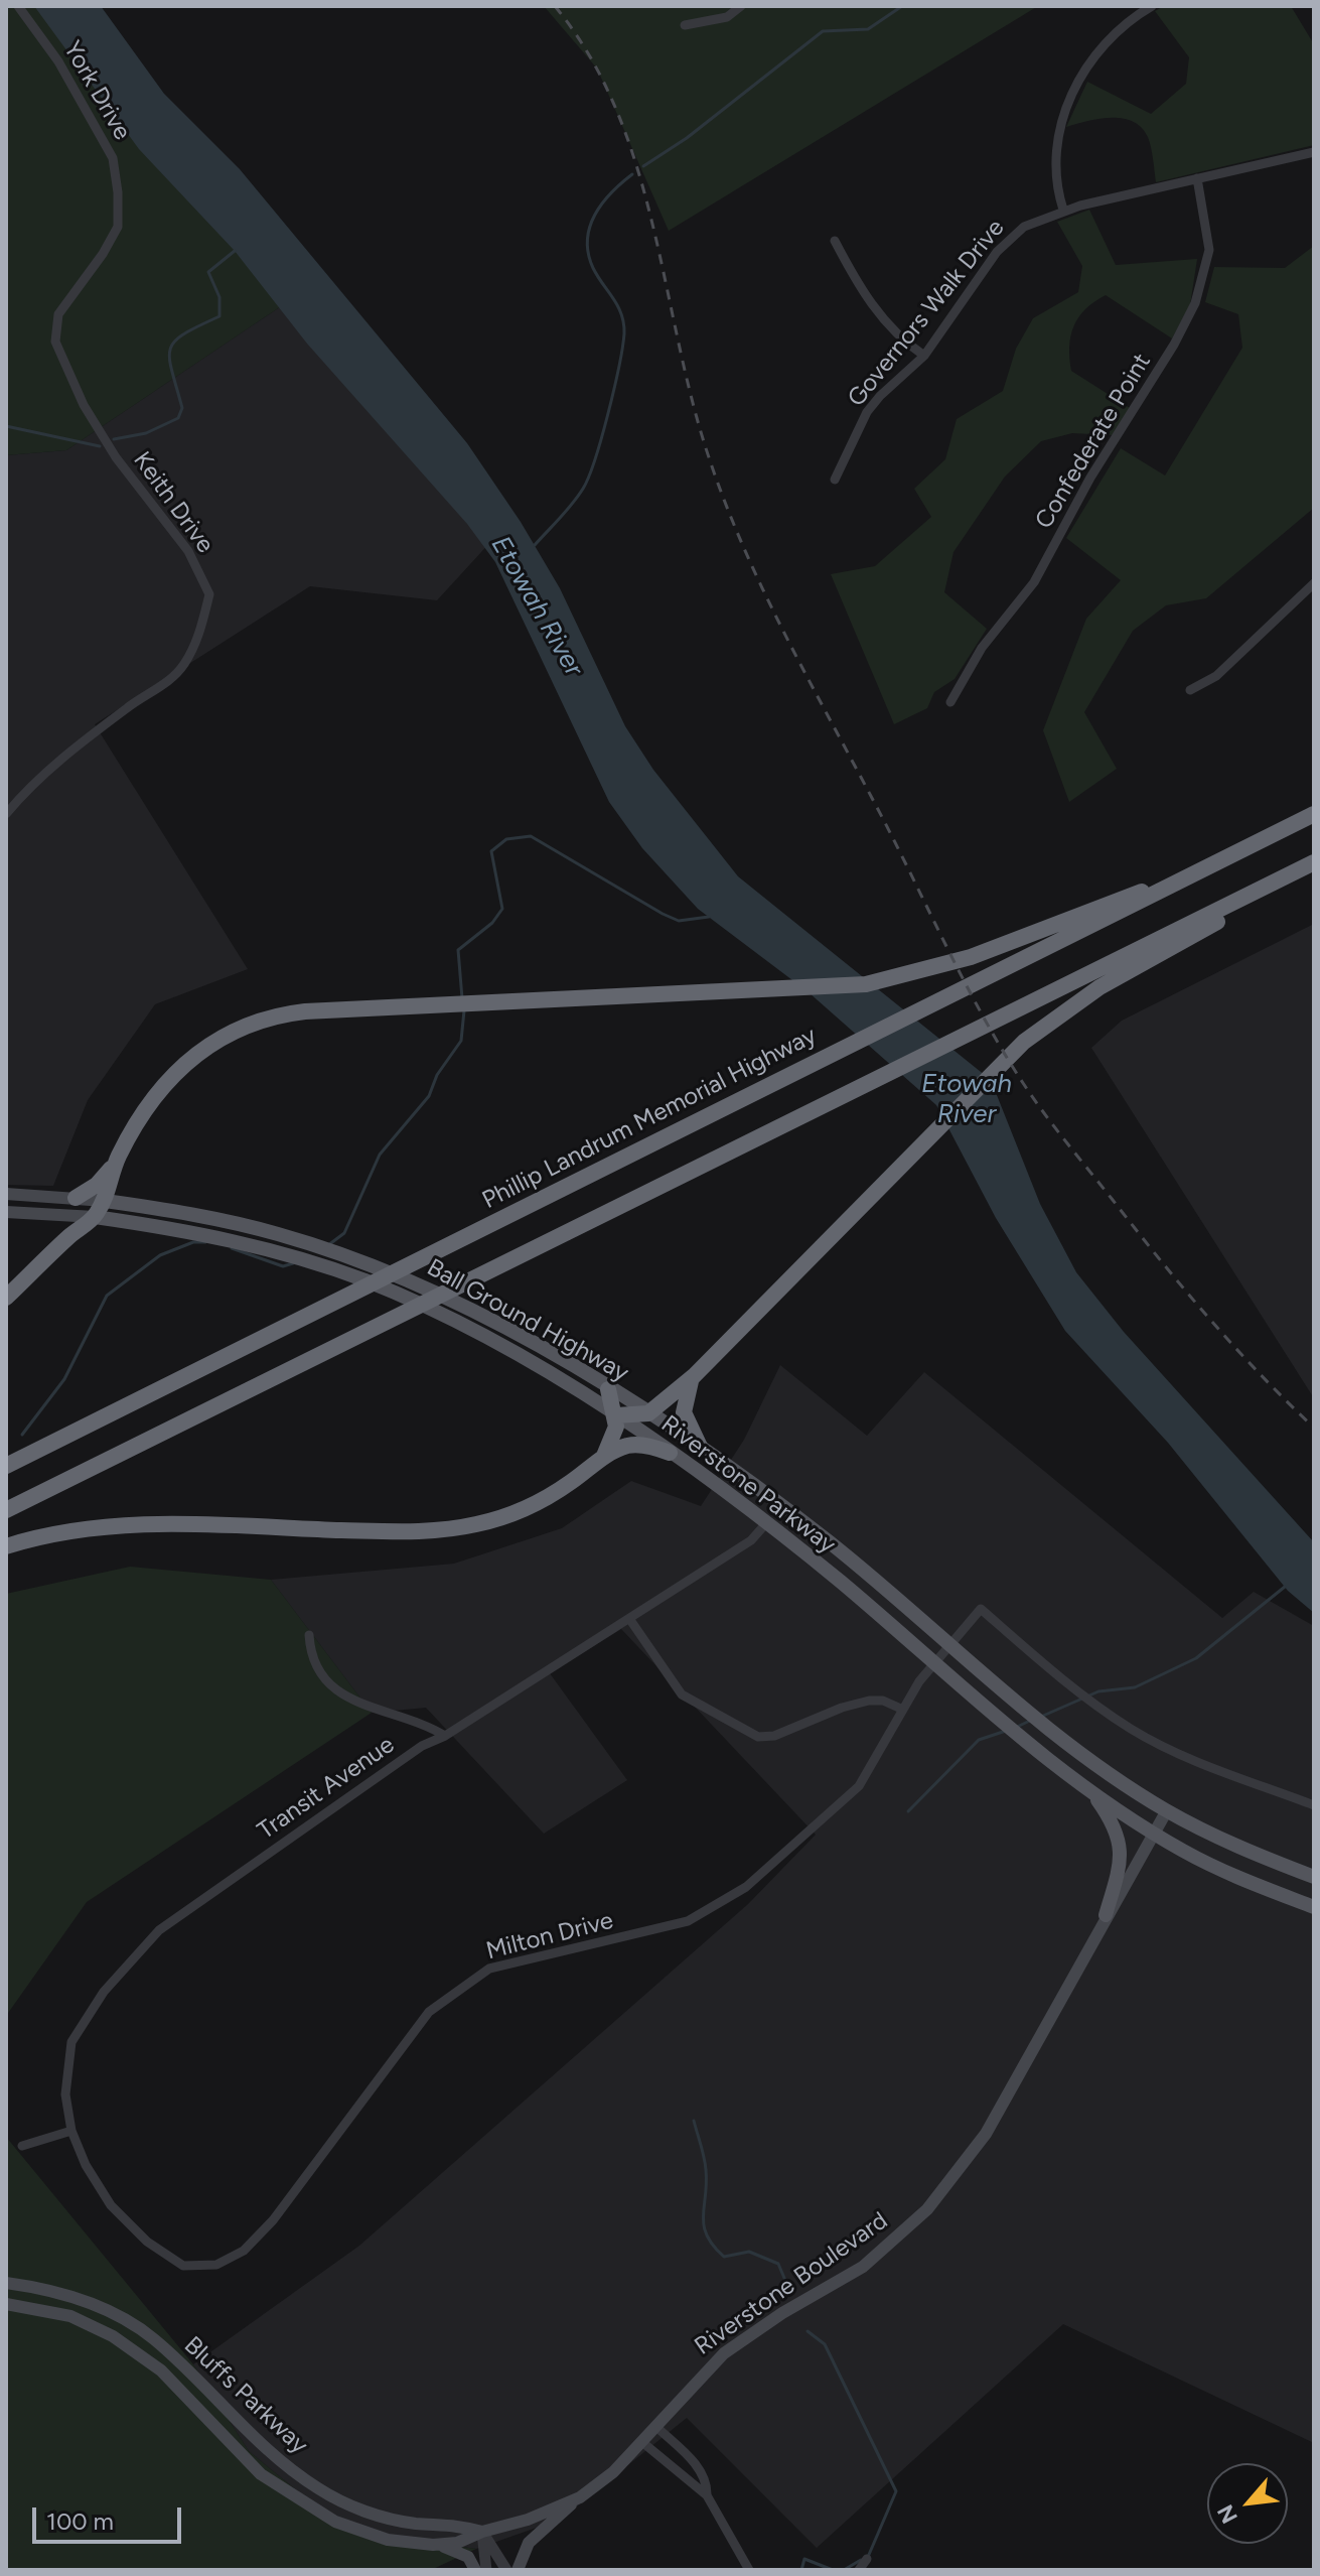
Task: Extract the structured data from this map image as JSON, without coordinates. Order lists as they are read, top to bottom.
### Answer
{
  "streets": {
    "highway": ["Phillip Landrum Memorial Highway"],
    "main road": [
      "Ball Ground Highway",
      "Riverstone Parkway",
      "Riverstone Boulevard",
      "Bluffs Parkway"
    ],
    "street": [
      "York Drive",
      "Governors Walk Drive",
      "Confederate Point",
      "Keith Drive",
      "Transit Avenue",
      "Milton Drive"
    ]
  },
  "crossings": [
    ["York Drive", "Keith Drive"],
    ["Governors Walk Drive", "Confederate Point"],
    ["Ball Ground Highway", "Riverstone Parkway"],
    ["Riverstone Parkway", "Transit Avenue"],
    ["Riverstone Parkway", "Milton Drive"],
    ["Riverstone Parkway", "Riverstone Boulevard"],
    ["Transit Avenue", "Milton Drive"],
    ["Riverstone Boulevard", "Bluffs Parkway"]
  ],
  "water": ["Etowah River"],
  "scale_bar": "100 m",
  "north": "bottom left"
}
